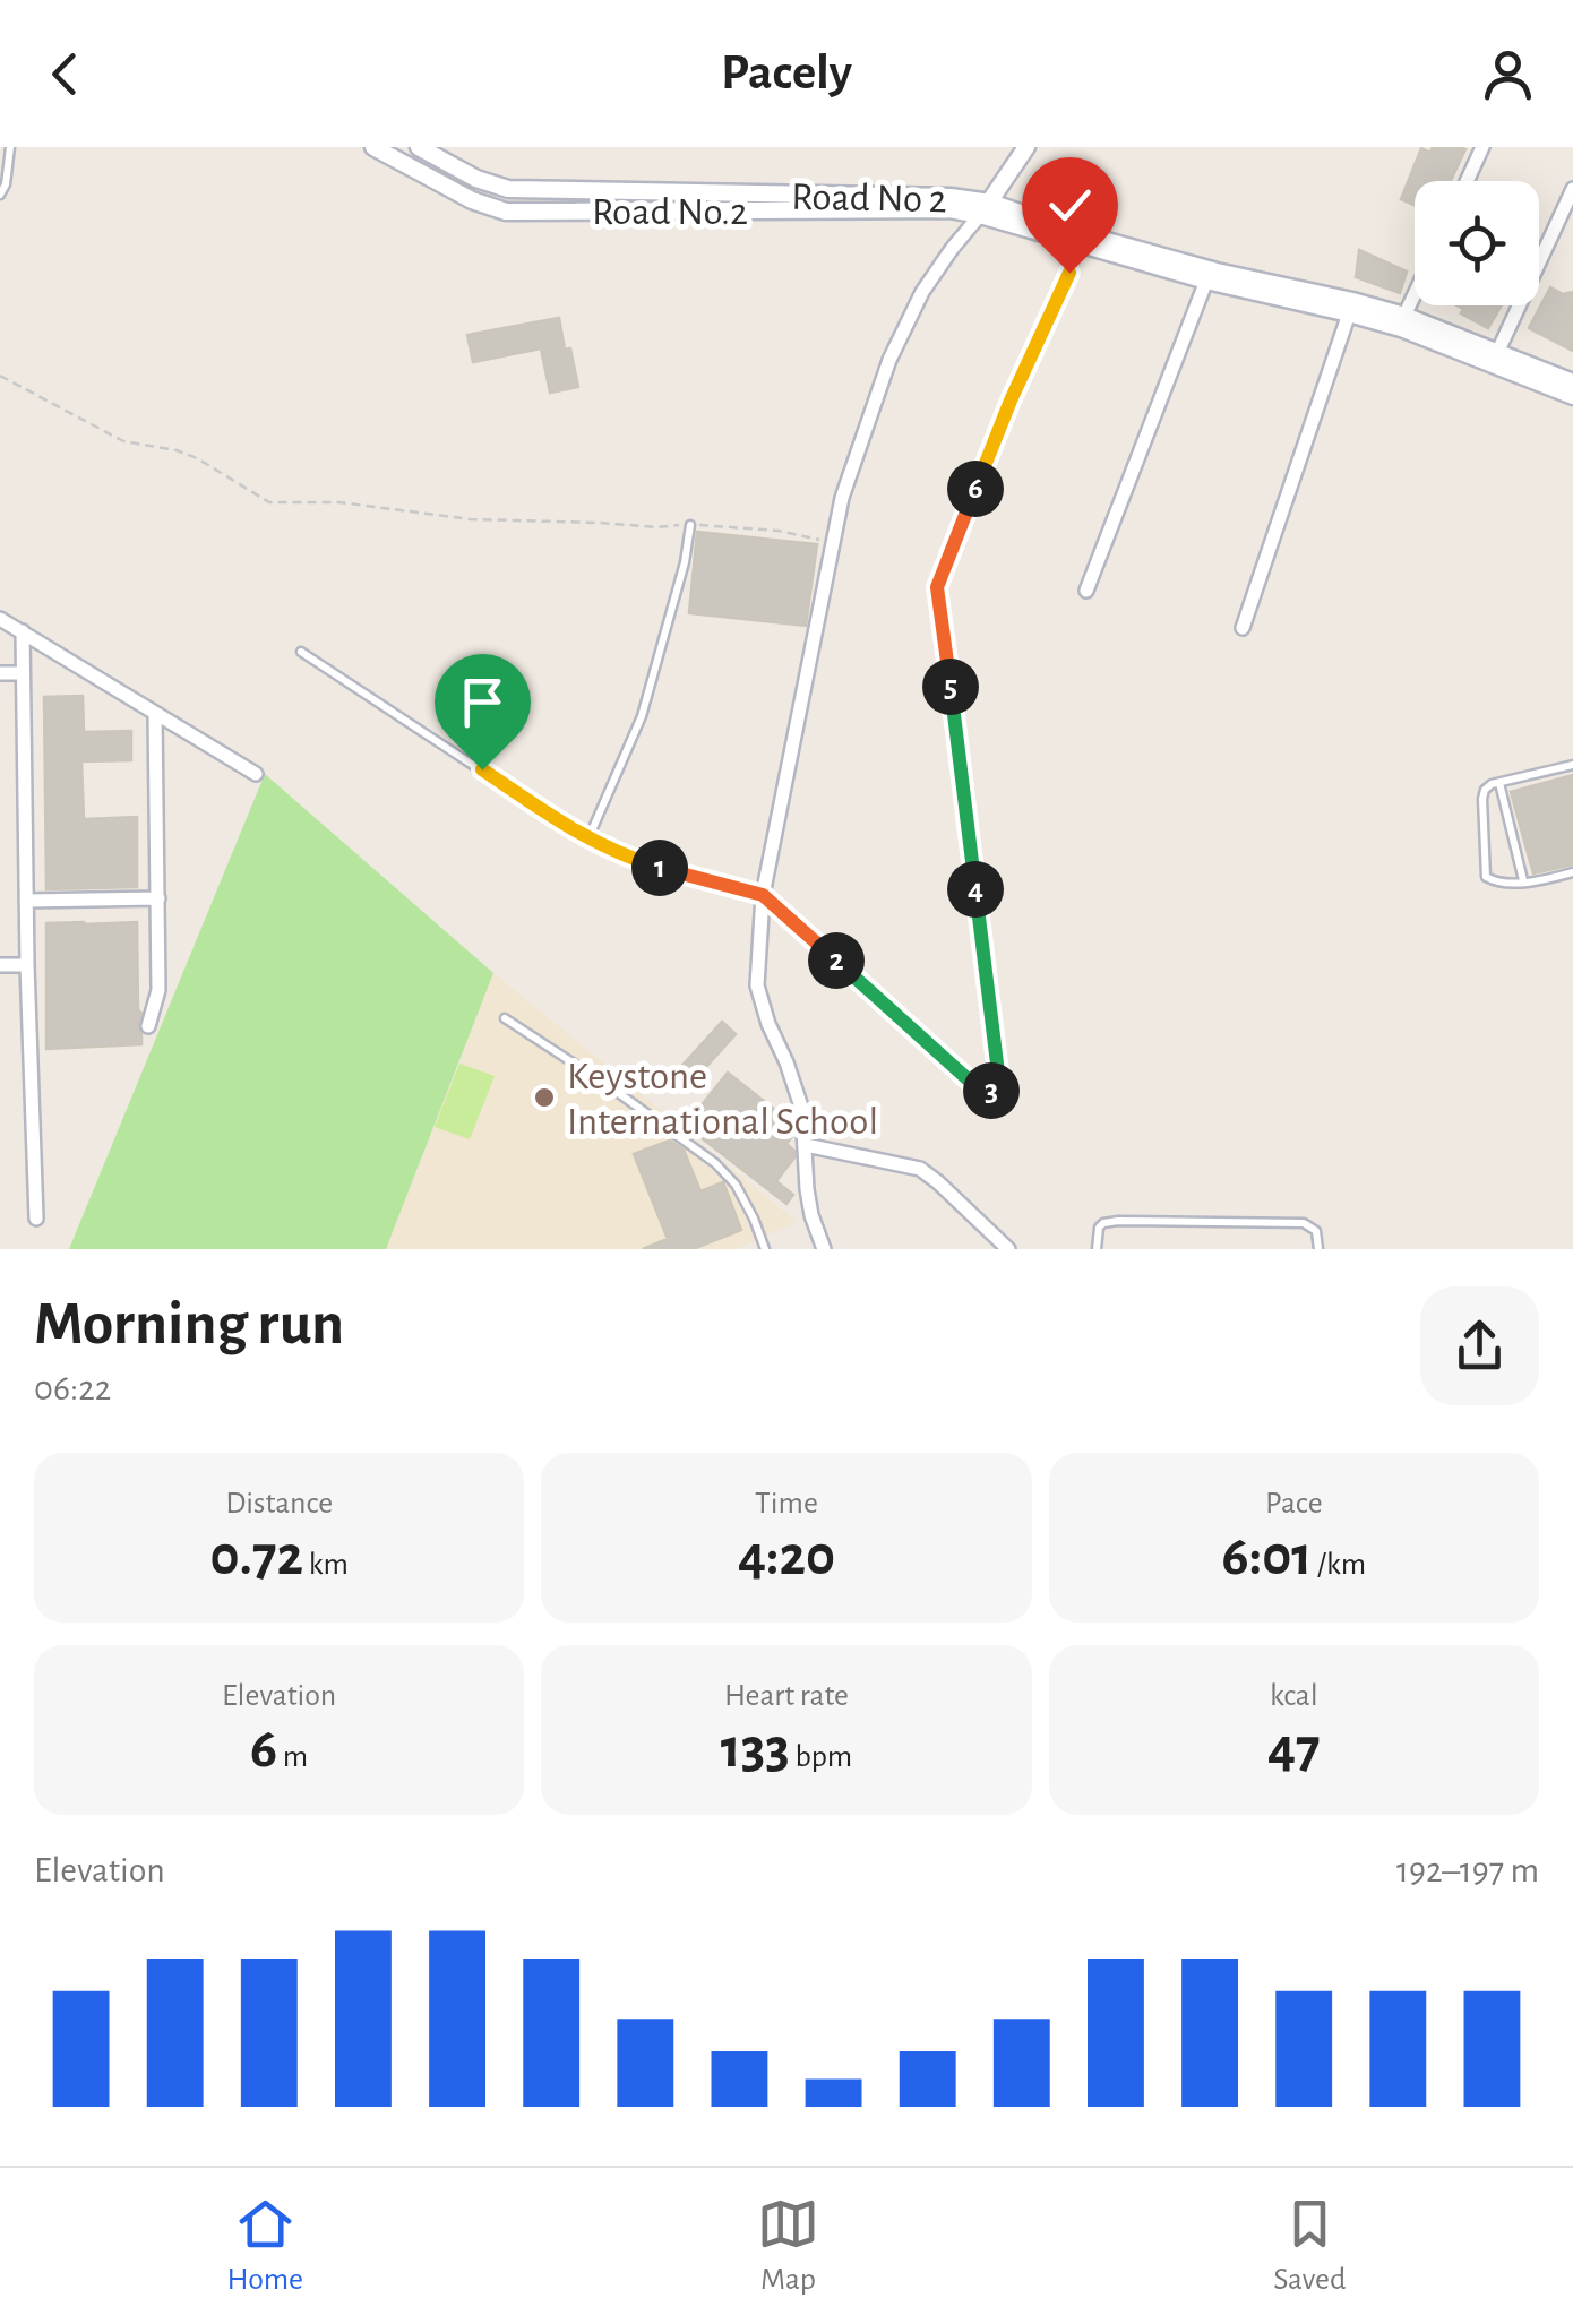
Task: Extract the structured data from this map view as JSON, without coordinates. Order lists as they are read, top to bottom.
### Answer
{
  "streets": {
    "street": ["Road No 2", "Road No.2"]
  },
  "crossings": [
    ["Road No 2", "Road No.2"]
  ],
  "places": ["Keystone International School"],
  "page": {
    "header": "Pacely",
    "pins": [
      "6",
      "5",
      "1",
      "4",
      "2",
      "3"
    ],
    "heading": ["Morning run", "06:22"],
    "stats": [
      ["Distance", "0.72 km"],
      ["Time", "4:20"],
      ["Pace", "6:01 /km"],
      ["Elevation", "6 m"],
      ["Heart rate", "133 bpm"],
      ["kcal", "47"]
    ],
    "chart": ["Elevation", "192–197 m"],
    "tabs": ["Home", "Map", "Saved"]
  }
}
